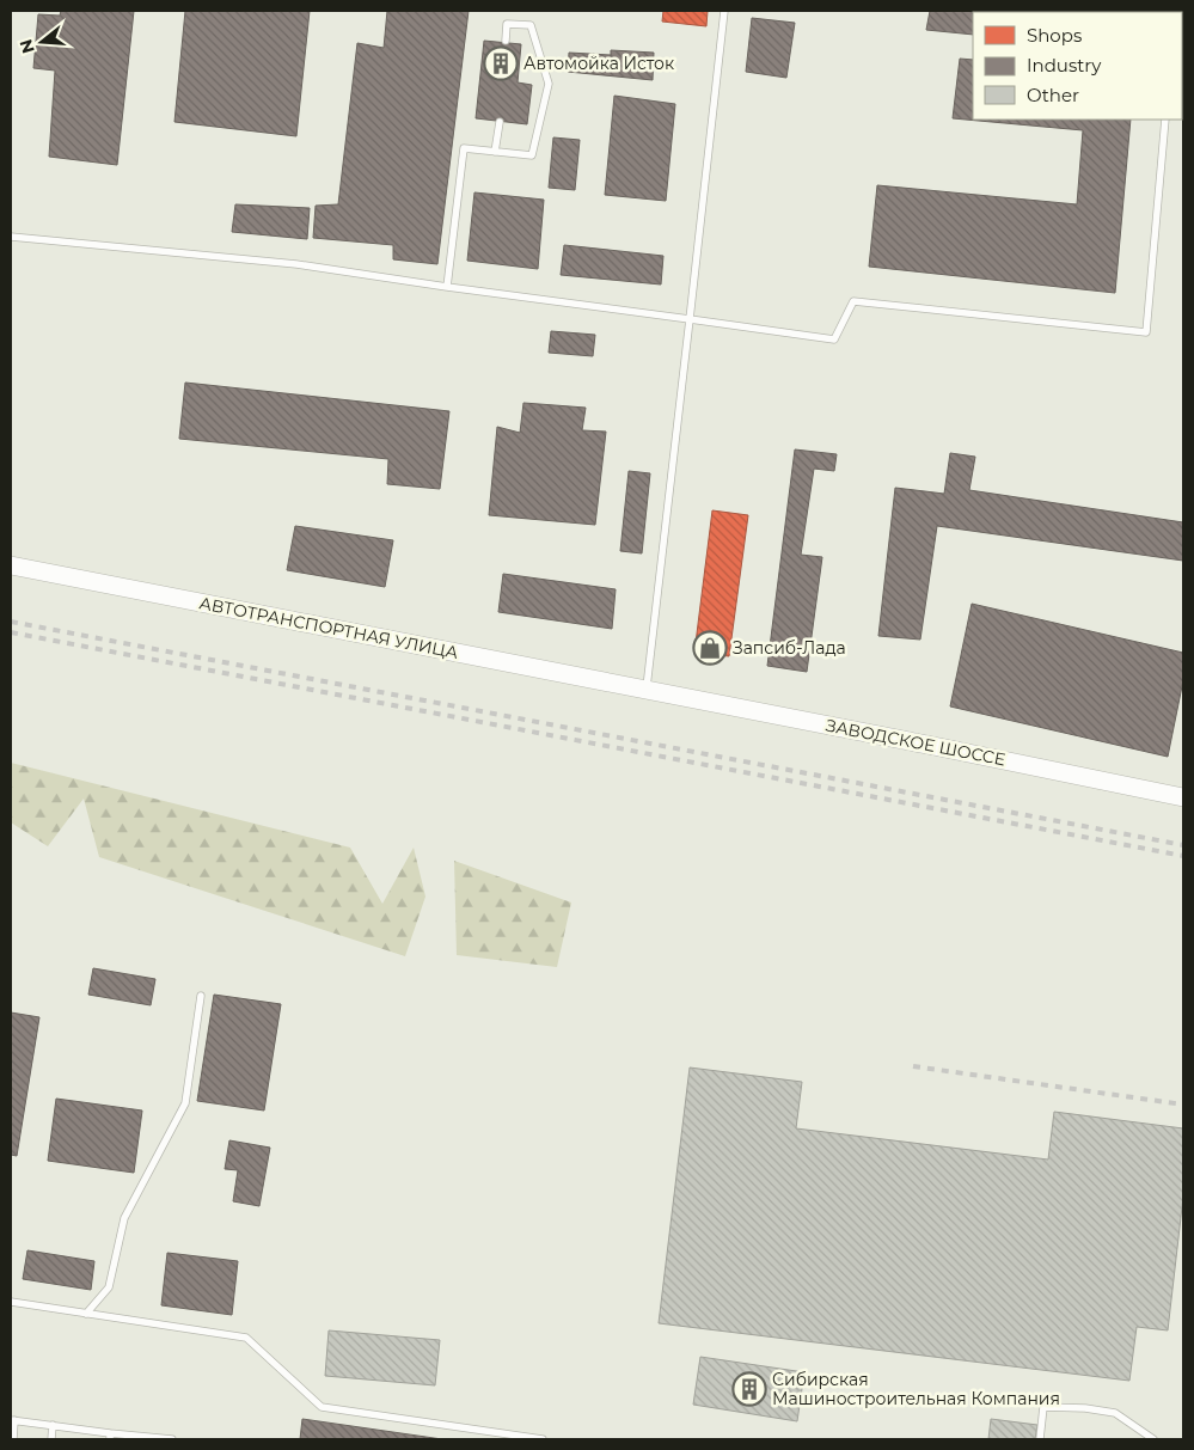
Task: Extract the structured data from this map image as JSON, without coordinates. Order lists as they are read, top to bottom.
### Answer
{
  "streets": {
    "main road": ["АВТОТРАНСПОРТНАЯ УЛИЦА", "ЗАВОДСКОЕ ШОССЕ"]
  },
  "crossings": [
    ["АВТОТРАНСПОРТНАЯ УЛИЦА", "ЗАВОДСКОЕ ШОССЕ"]
  ],
  "places": {
    "building": ["Автомойка Исток", "Сибирская Машиностроительная Компания"],
    "shop": ["Запсиб-Лада"]
  },
  "legend": ["Shops", "Industry", "Other"],
  "north": "left"
}
